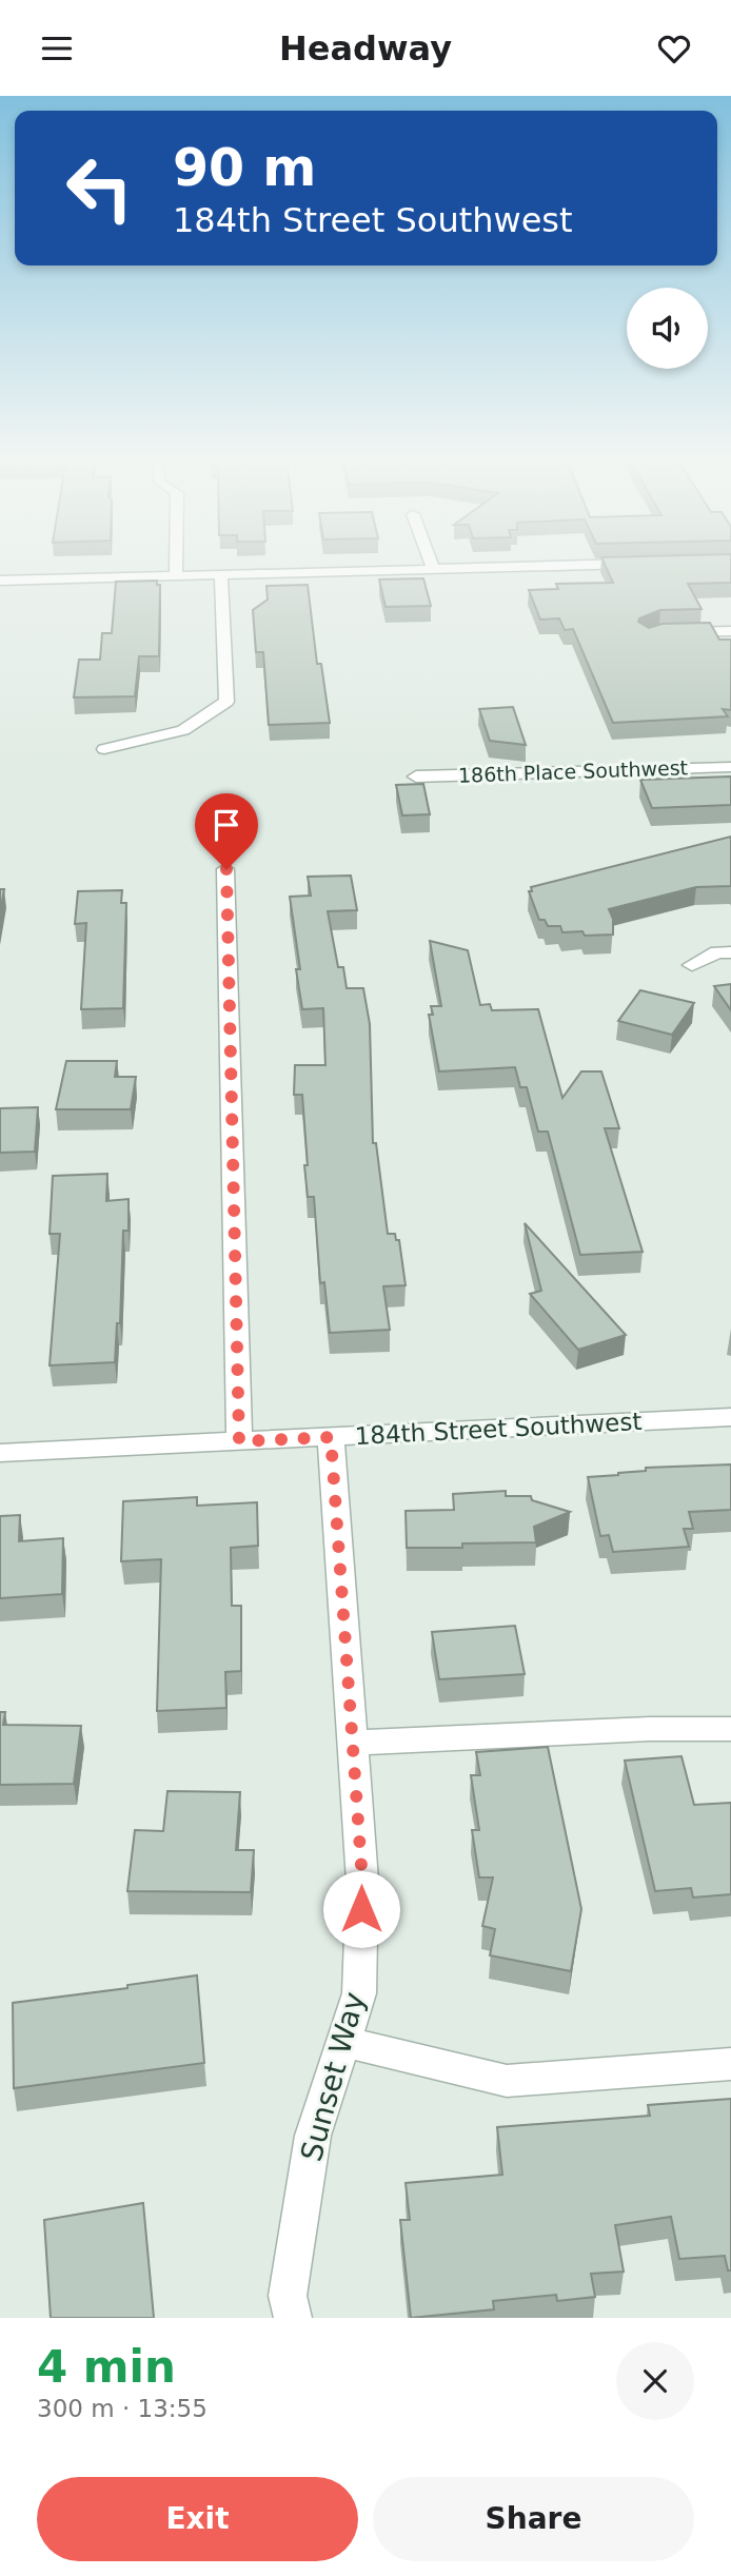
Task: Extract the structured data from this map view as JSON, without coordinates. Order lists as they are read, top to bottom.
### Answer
{
  "streets": {
    "street": ["186th Place Southwest", "184th Street Southwest", "Sunset Way"]
  },
  "crossings": [
    ["184th Street Southwest", "Sunset Way"]
  ],
  "page": {
    "header": "Headway",
    "turn": ["90 m", "184th Street Southwest"],
    "heading": ["4 min", "300 m · 13:55"],
    "buttons": ["Exit", "Share"]
  }
}
